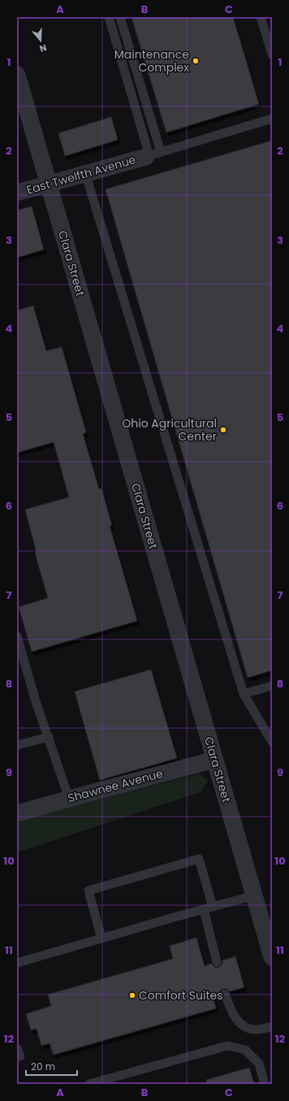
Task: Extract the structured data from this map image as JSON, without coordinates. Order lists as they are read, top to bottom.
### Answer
{
  "streets": {
    "street": ["East Twelfth Avenue", "Clara Street", "Shawnee Avenue"]
  },
  "crossings": [
    ["East Twelfth Avenue", "Clara Street"],
    ["Clara Street", "Shawnee Avenue"]
  ],
  "places": ["Maintenance Complex", "Ohio Agricultural Center", "Comfort Suites"],
  "scale_bar": "20 m",
  "north": "bottom",
  "grid": {
    "columns": ["A", "B", "C"],
    "rows": [
      "1",
      "2",
      "3",
      "4",
      "5",
      "6",
      "7",
      "8",
      "9",
      "10",
      "11",
      "12"
    ]
  }
}
